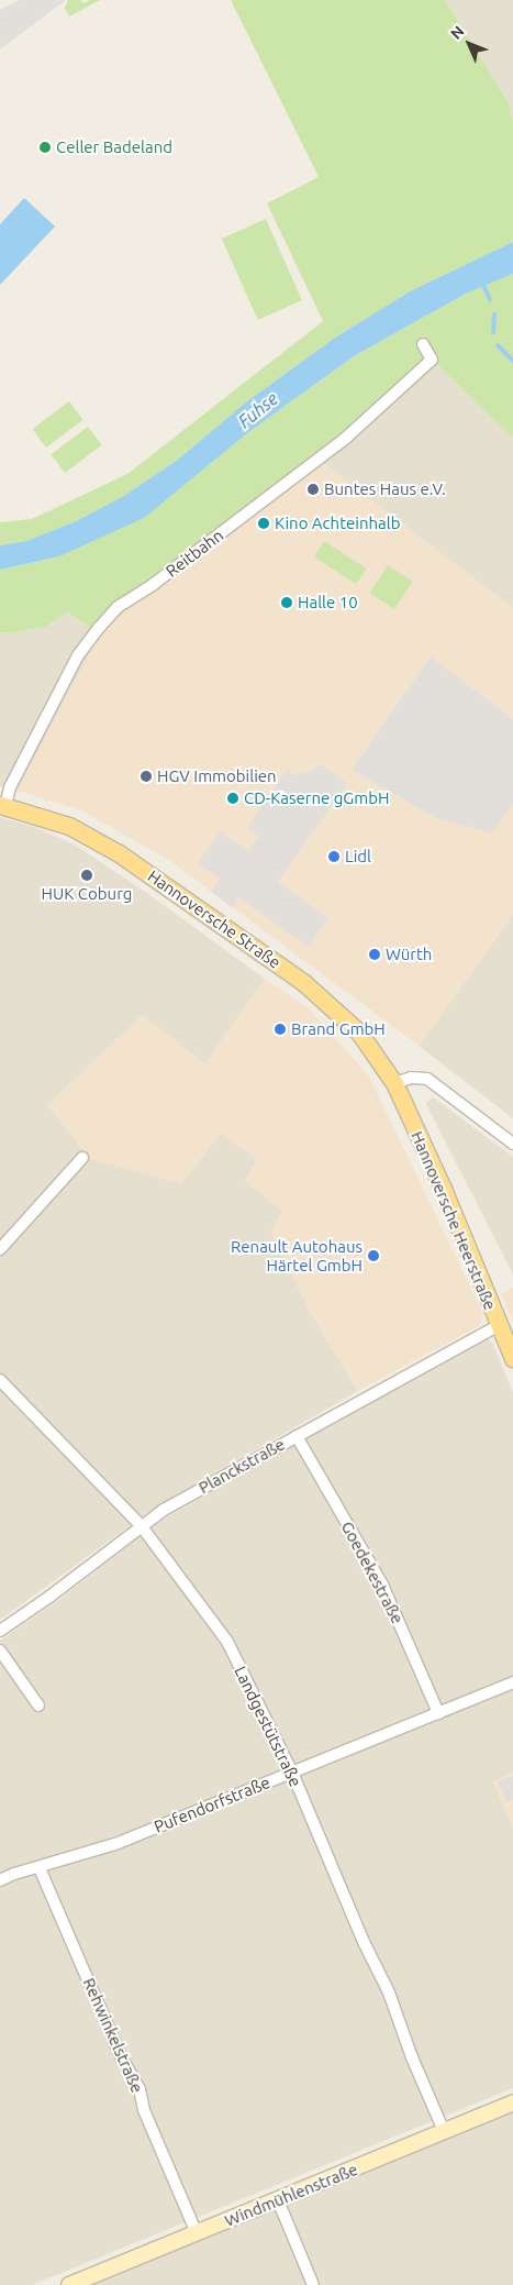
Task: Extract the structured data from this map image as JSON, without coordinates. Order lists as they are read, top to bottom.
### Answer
{
  "streets": {
    "main road": ["Hannoversche Straße", "Hannoversche Heerstraße"],
    "street": [
      "Reitbahn",
      "Planckstraße",
      "Goedekestraße",
      "Landgestütstraße",
      "Pufendorfstraße",
      "Rehwinkelstraße",
      "Windmühlenstraße"
    ]
  },
  "crossings": [
    ["Reitbahn", "Hannoversche Straße"],
    ["Hannoversche Straße", "Hannoversche Heerstraße"],
    ["Hannoversche Heerstraße", "Planckstraße"],
    ["Planckstraße", "Goedekestraße"],
    ["Planckstraße", "Landgestütstraße"],
    ["Goedekestraße", "Pufendorfstraße"],
    ["Landgestütstraße", "Pufendorfstraße"],
    ["Landgestütstraße", "Windmühlenstraße"],
    ["Pufendorfstraße", "Rehwinkelstraße"],
    ["Rehwinkelstraße", "Windmühlenstraße"]
  ],
  "water": ["Fuhse"],
  "places": [
    "Celler Badeland",
    "Buntes Haus e.V.",
    "Kino Achteinhalb",
    "Halle 10",
    "HGV Immobilien",
    "CD-Kaserne gGmbH",
    "Lidl",
    "HUK Coburg",
    "Würth",
    "Brand GmbH",
    "Renault Autohaus Härtel GmbH"
  ],
  "north": "top left"
}
